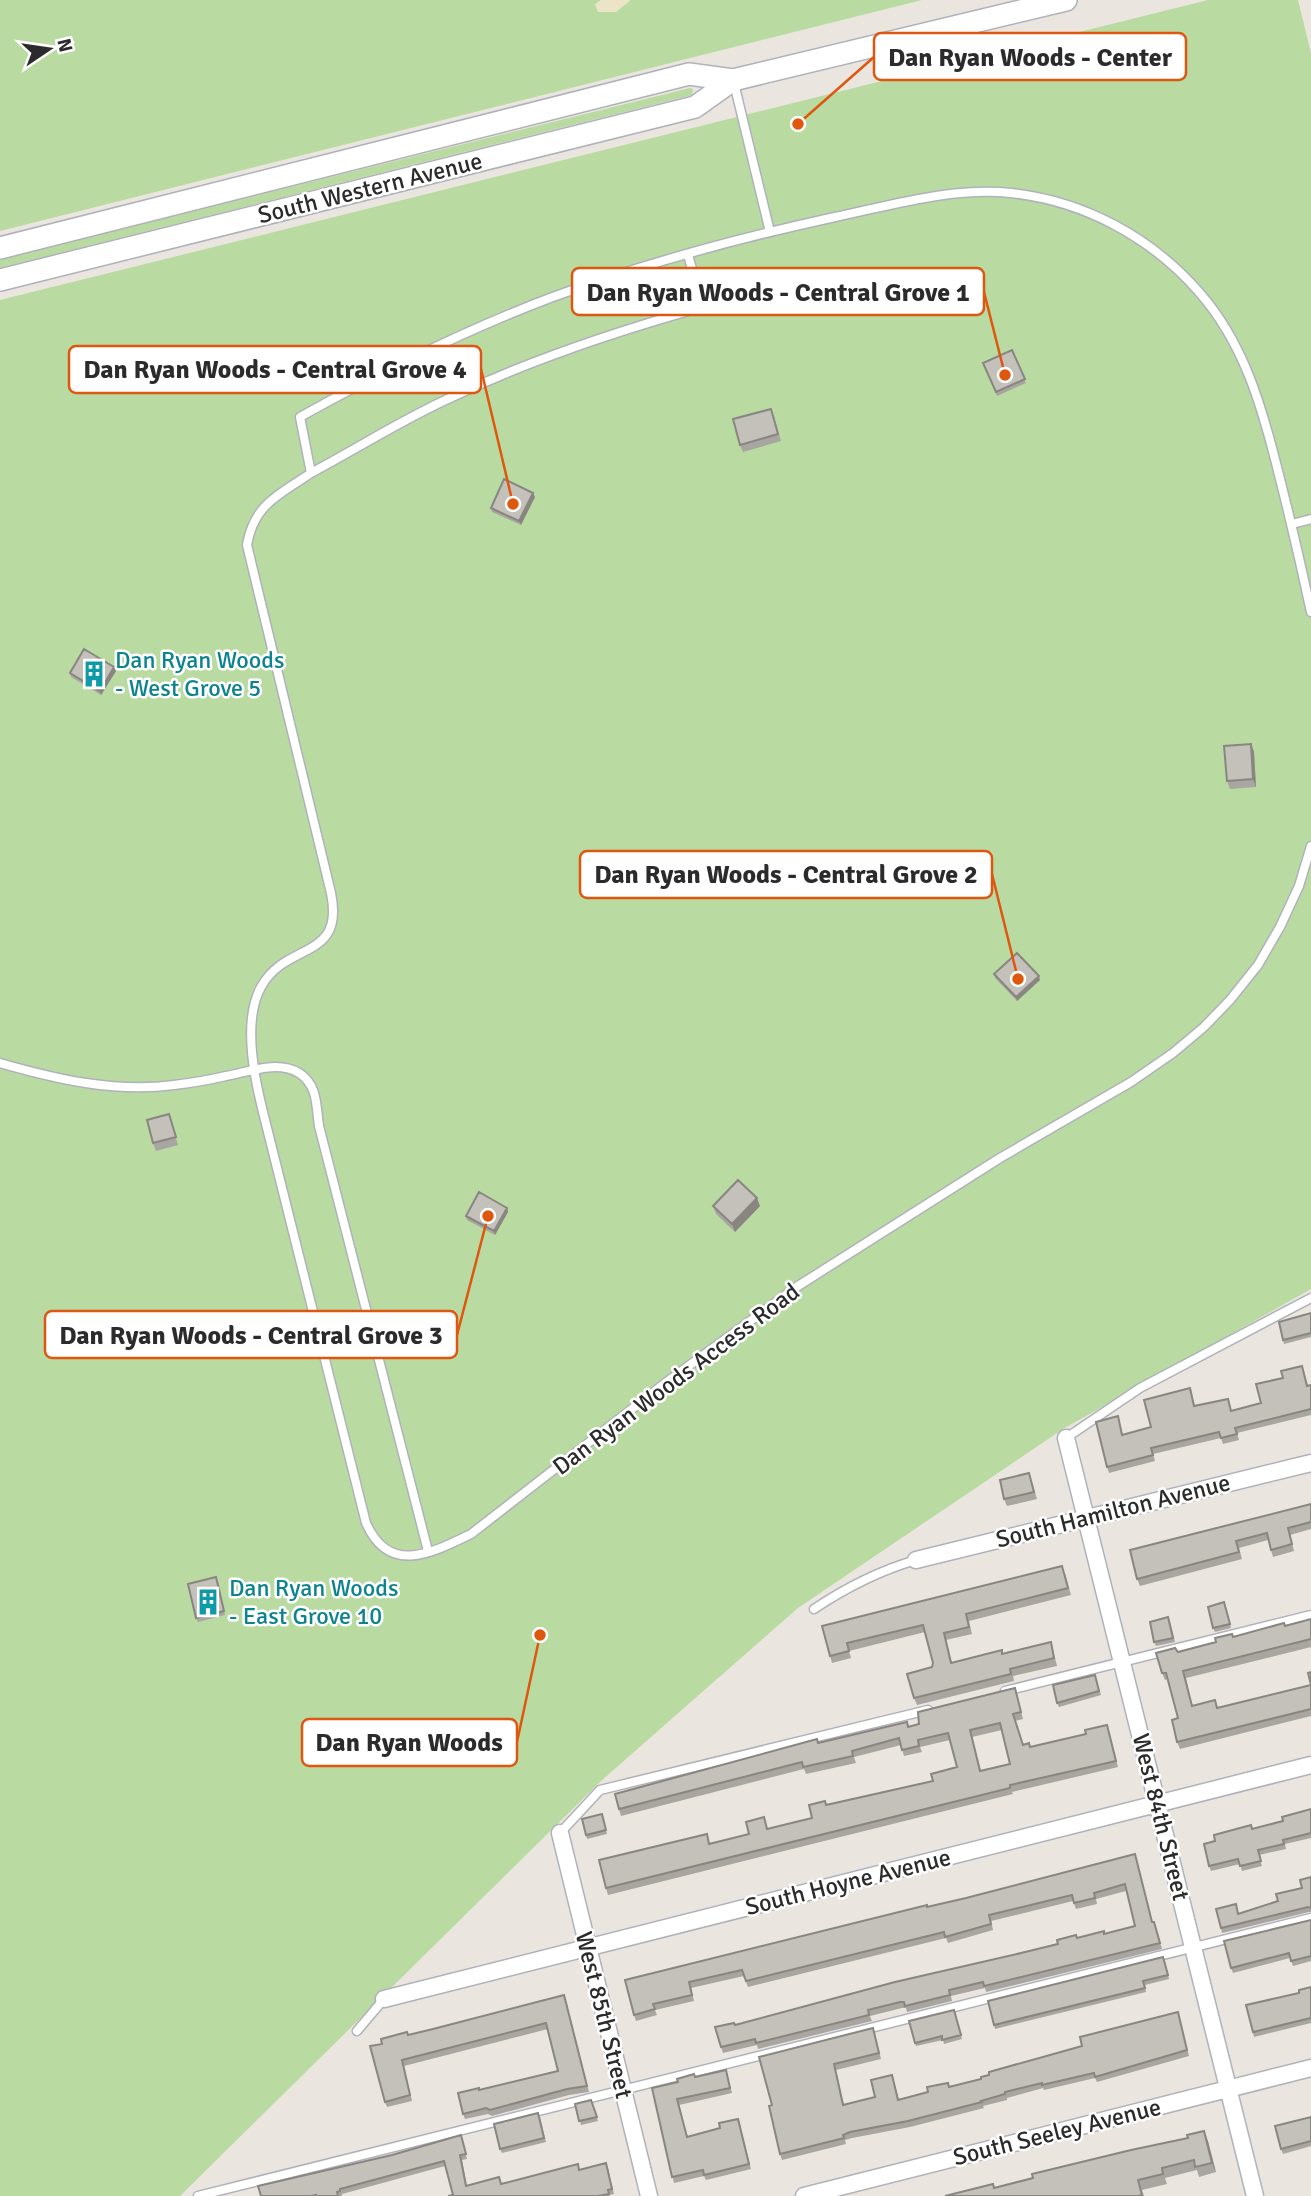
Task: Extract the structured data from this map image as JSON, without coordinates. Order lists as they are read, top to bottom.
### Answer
{
  "streets": {
    "main road": ["South Western Avenue"],
    "street": [
      "South Hamilton Avenue",
      "West 84th Street",
      "South Hoyne Avenue",
      "West 85th Street",
      "South Seeley Avenue"
    ],
    "lane": ["Dan Ryan Woods Access Road"]
  },
  "crossings": [
    ["South Hamilton Avenue", "West 84th Street"],
    ["West 84th Street", "South Hoyne Avenue"],
    ["West 84th Street", "South Seeley Avenue"],
    ["South Hoyne Avenue", "West 85th Street"]
  ],
  "places": {
    "other": [
      "Dan Ryan Woods - Center",
      "Dan Ryan Woods - Central Grove 1",
      "Dan Ryan Woods - Central Grove 4",
      "Dan Ryan Woods - Central Grove 2",
      "Dan Ryan Woods - Central Grove 3",
      "Dan Ryan Woods"
    ],
    "building": ["Dan Ryan Woods - West Grove 5", "Dan Ryan Woods - East Grove 10"]
  },
  "north": "right"
}
